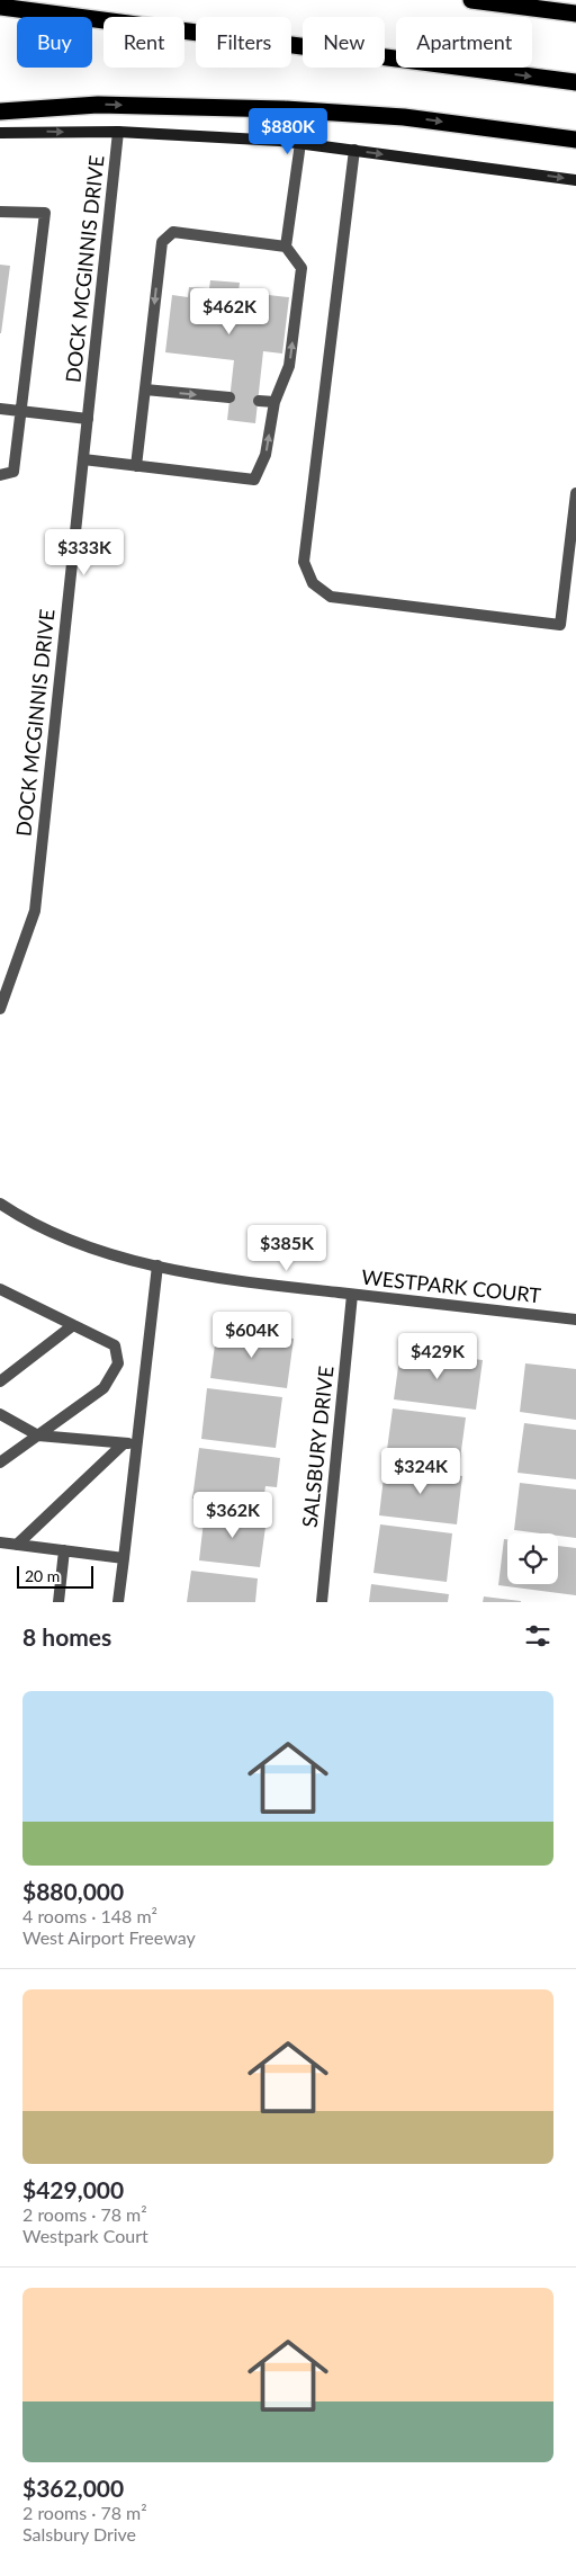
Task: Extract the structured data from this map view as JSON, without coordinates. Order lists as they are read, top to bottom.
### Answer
{
  "streets": {
    "street": ["DOCK MCGINNIS DRIVE", "WESTPARK COURT", "SALSBURY DRIVE"]
  },
  "crossings": [
    ["WESTPARK COURT", "SALSBURY DRIVE"]
  ],
  "scale_bar": "20 m",
  "page": {
    "chip": [
      "Buy",
      "Rent",
      "Filters",
      "New",
      "Apartment"
    ],
    "price": [
      "$880K",
      "$462K",
      "$333K",
      "$385K",
      "$604K",
      "$429K",
      "$324K",
      "$362K"
    ],
    "scale": "20 m",
    "heading": "8 homes",
    "list": [
      {
        "name": "$880,000",
        "note": "4 rooms · 148 m² · West Airport Freeway"
      },
      {
        "name": "$429,000",
        "note": "2 rooms · 78 m² · Westpark Court"
      },
      {
        "name": "$362,000",
        "note": "2 rooms · 78 m² · Salsbury Drive"
      }
    ]
  }
}
